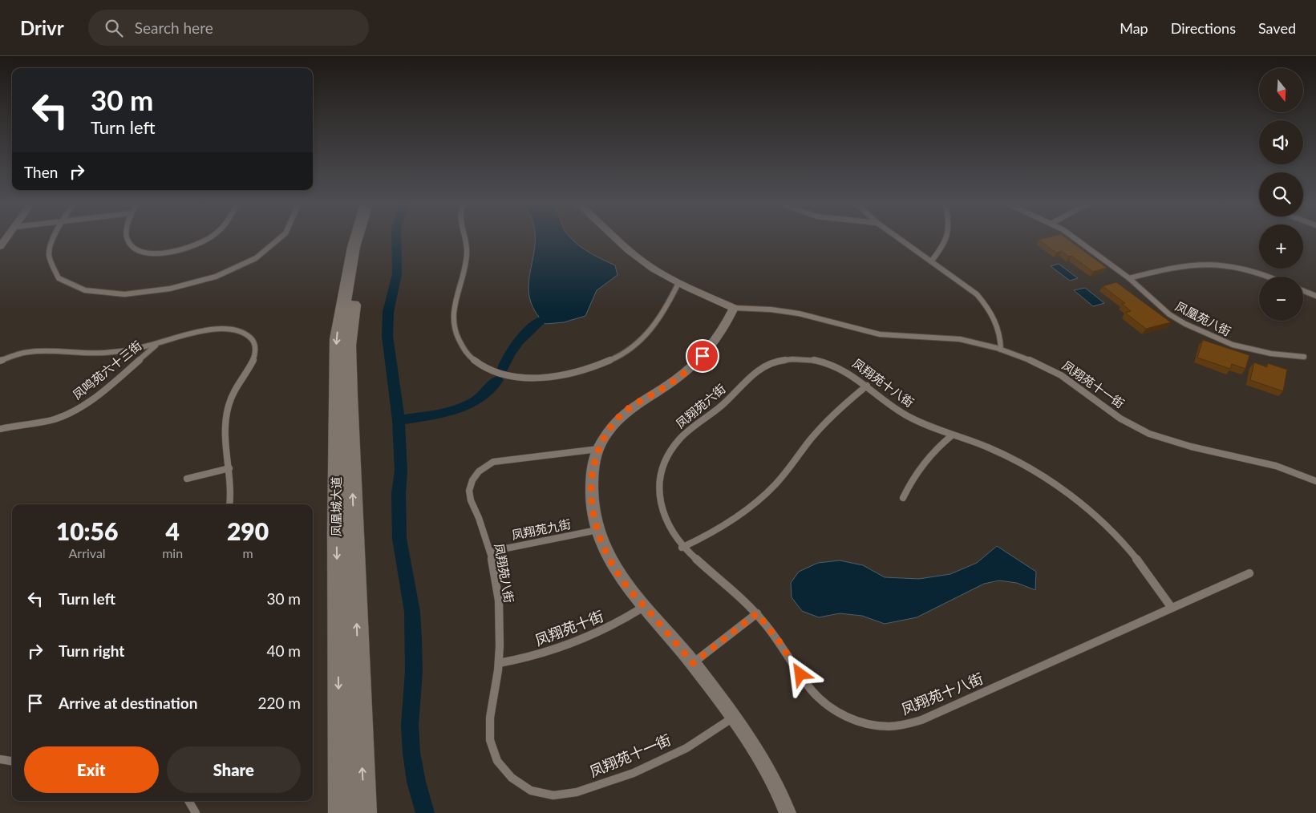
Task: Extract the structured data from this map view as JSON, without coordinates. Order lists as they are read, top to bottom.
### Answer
{
  "streets": {
    "main road": ["凤凰城大道"],
    "lane": [
      "凤凰苑八街",
      "凤鸣苑六十三街",
      "凤翔苑十八街",
      "凤翔苑十一街",
      "凤翔苑六街",
      "凤翔苑九街",
      "凤翔苑八街",
      "凤翔苑十街"
    ]
  },
  "crossings": [
    ["凤翔苑十八街", "凤翔苑六街"],
    ["凤翔苑十一街", "凤翔苑八街"],
    ["凤翔苑九街", "凤翔苑八街"],
    ["凤翔苑八街", "凤翔苑十街"]
  ],
  "north": "bottom",
  "page": {
    "header": "Drivr",
    "search": "Search here",
    "nav": ["Map", "Directions", "Saved"],
    "map_buttons": ["+", "−"],
    "turn": ["30 m", "Turn left"],
    "then": "Then",
    "eta": [
      "10:56",
      "Arrival",
      "4",
      "min",
      "290",
      "m"
    ],
    "list": [
      {
        "name": "Turn left",
        "value": "30 m"
      },
      {
        "name": "Turn right",
        "value": "40 m"
      },
      {
        "name": "Arrive at destination",
        "value": "220 m"
      }
    ],
    "buttons": ["Exit", "Share"]
  }
}
